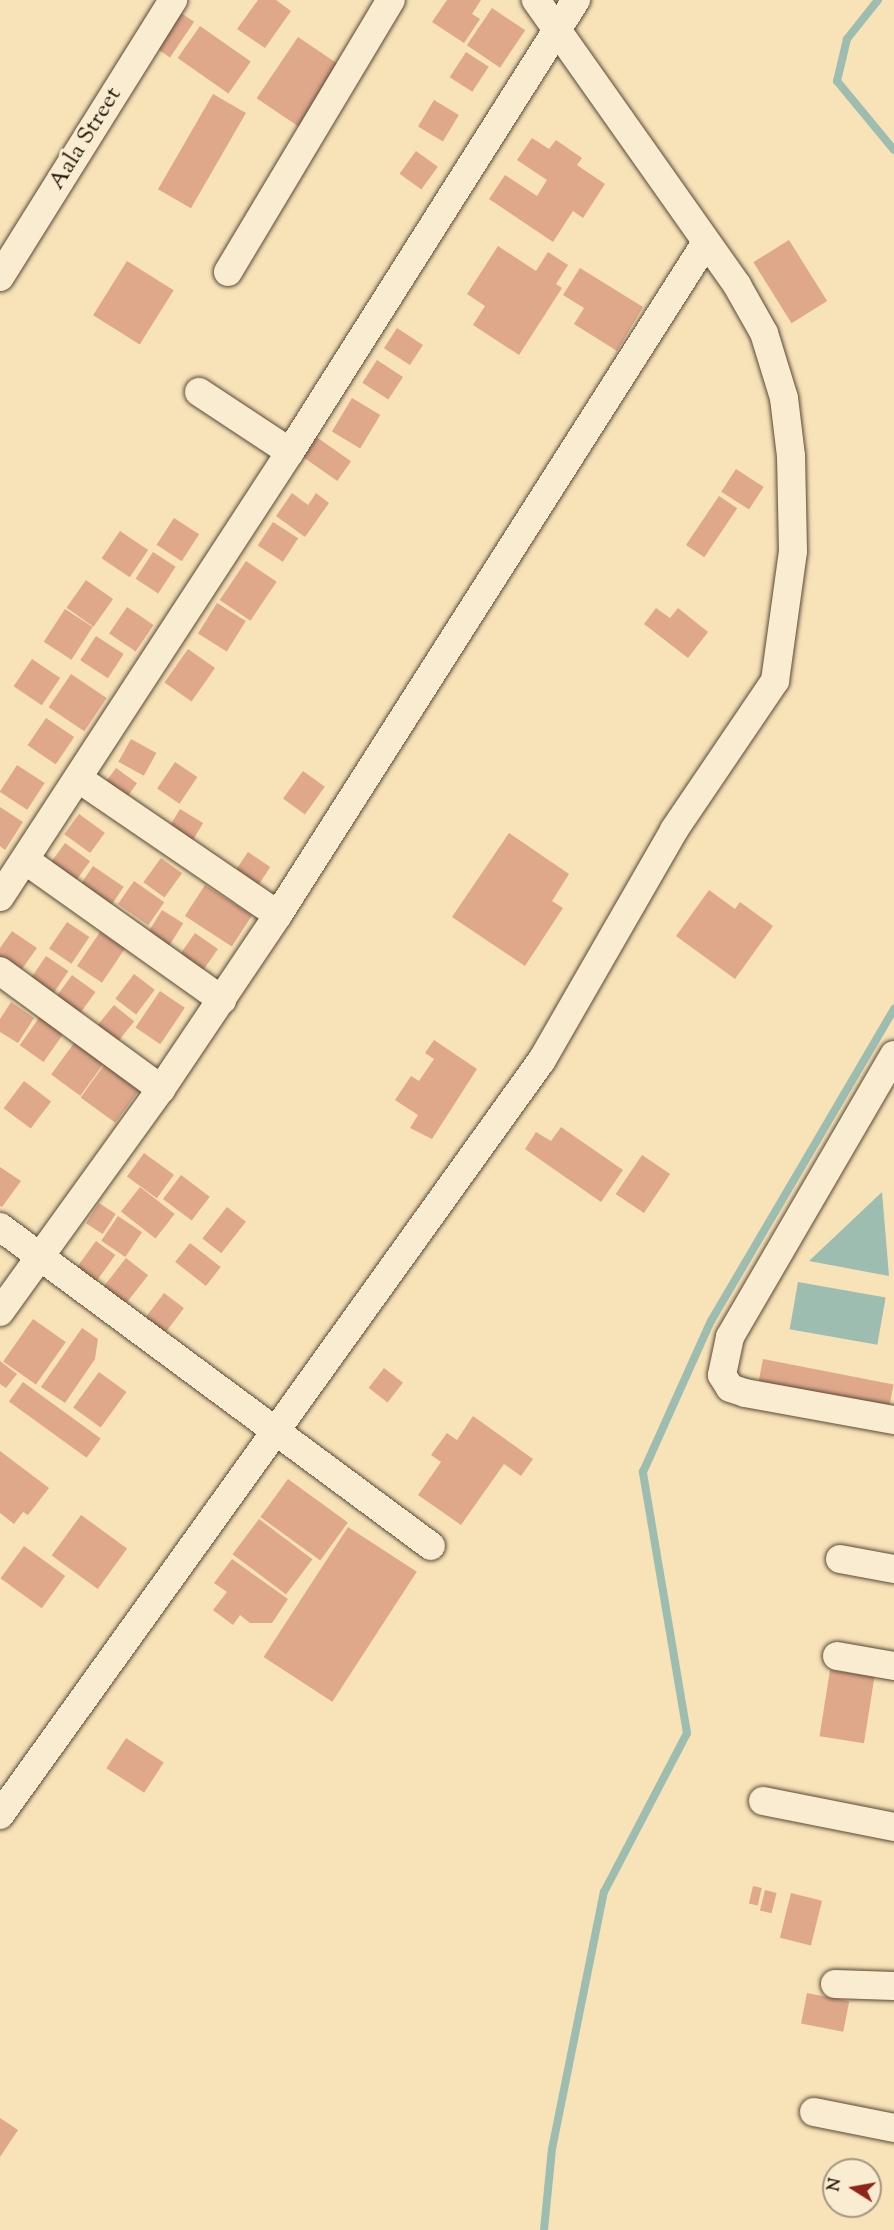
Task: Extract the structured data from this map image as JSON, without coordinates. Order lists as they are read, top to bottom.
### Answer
{
  "streets": {
    "street": ["Aala Street"]
  },
  "north": "left"
}
